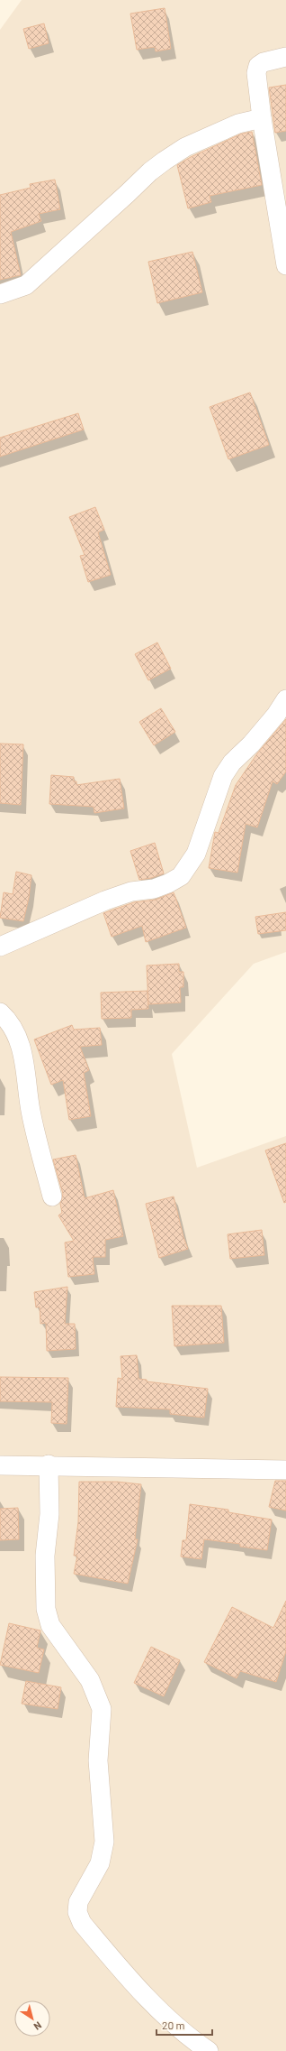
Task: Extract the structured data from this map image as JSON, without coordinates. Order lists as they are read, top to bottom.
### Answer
{
  "scale_bar": "20 m",
  "north": "bottom right"
}
